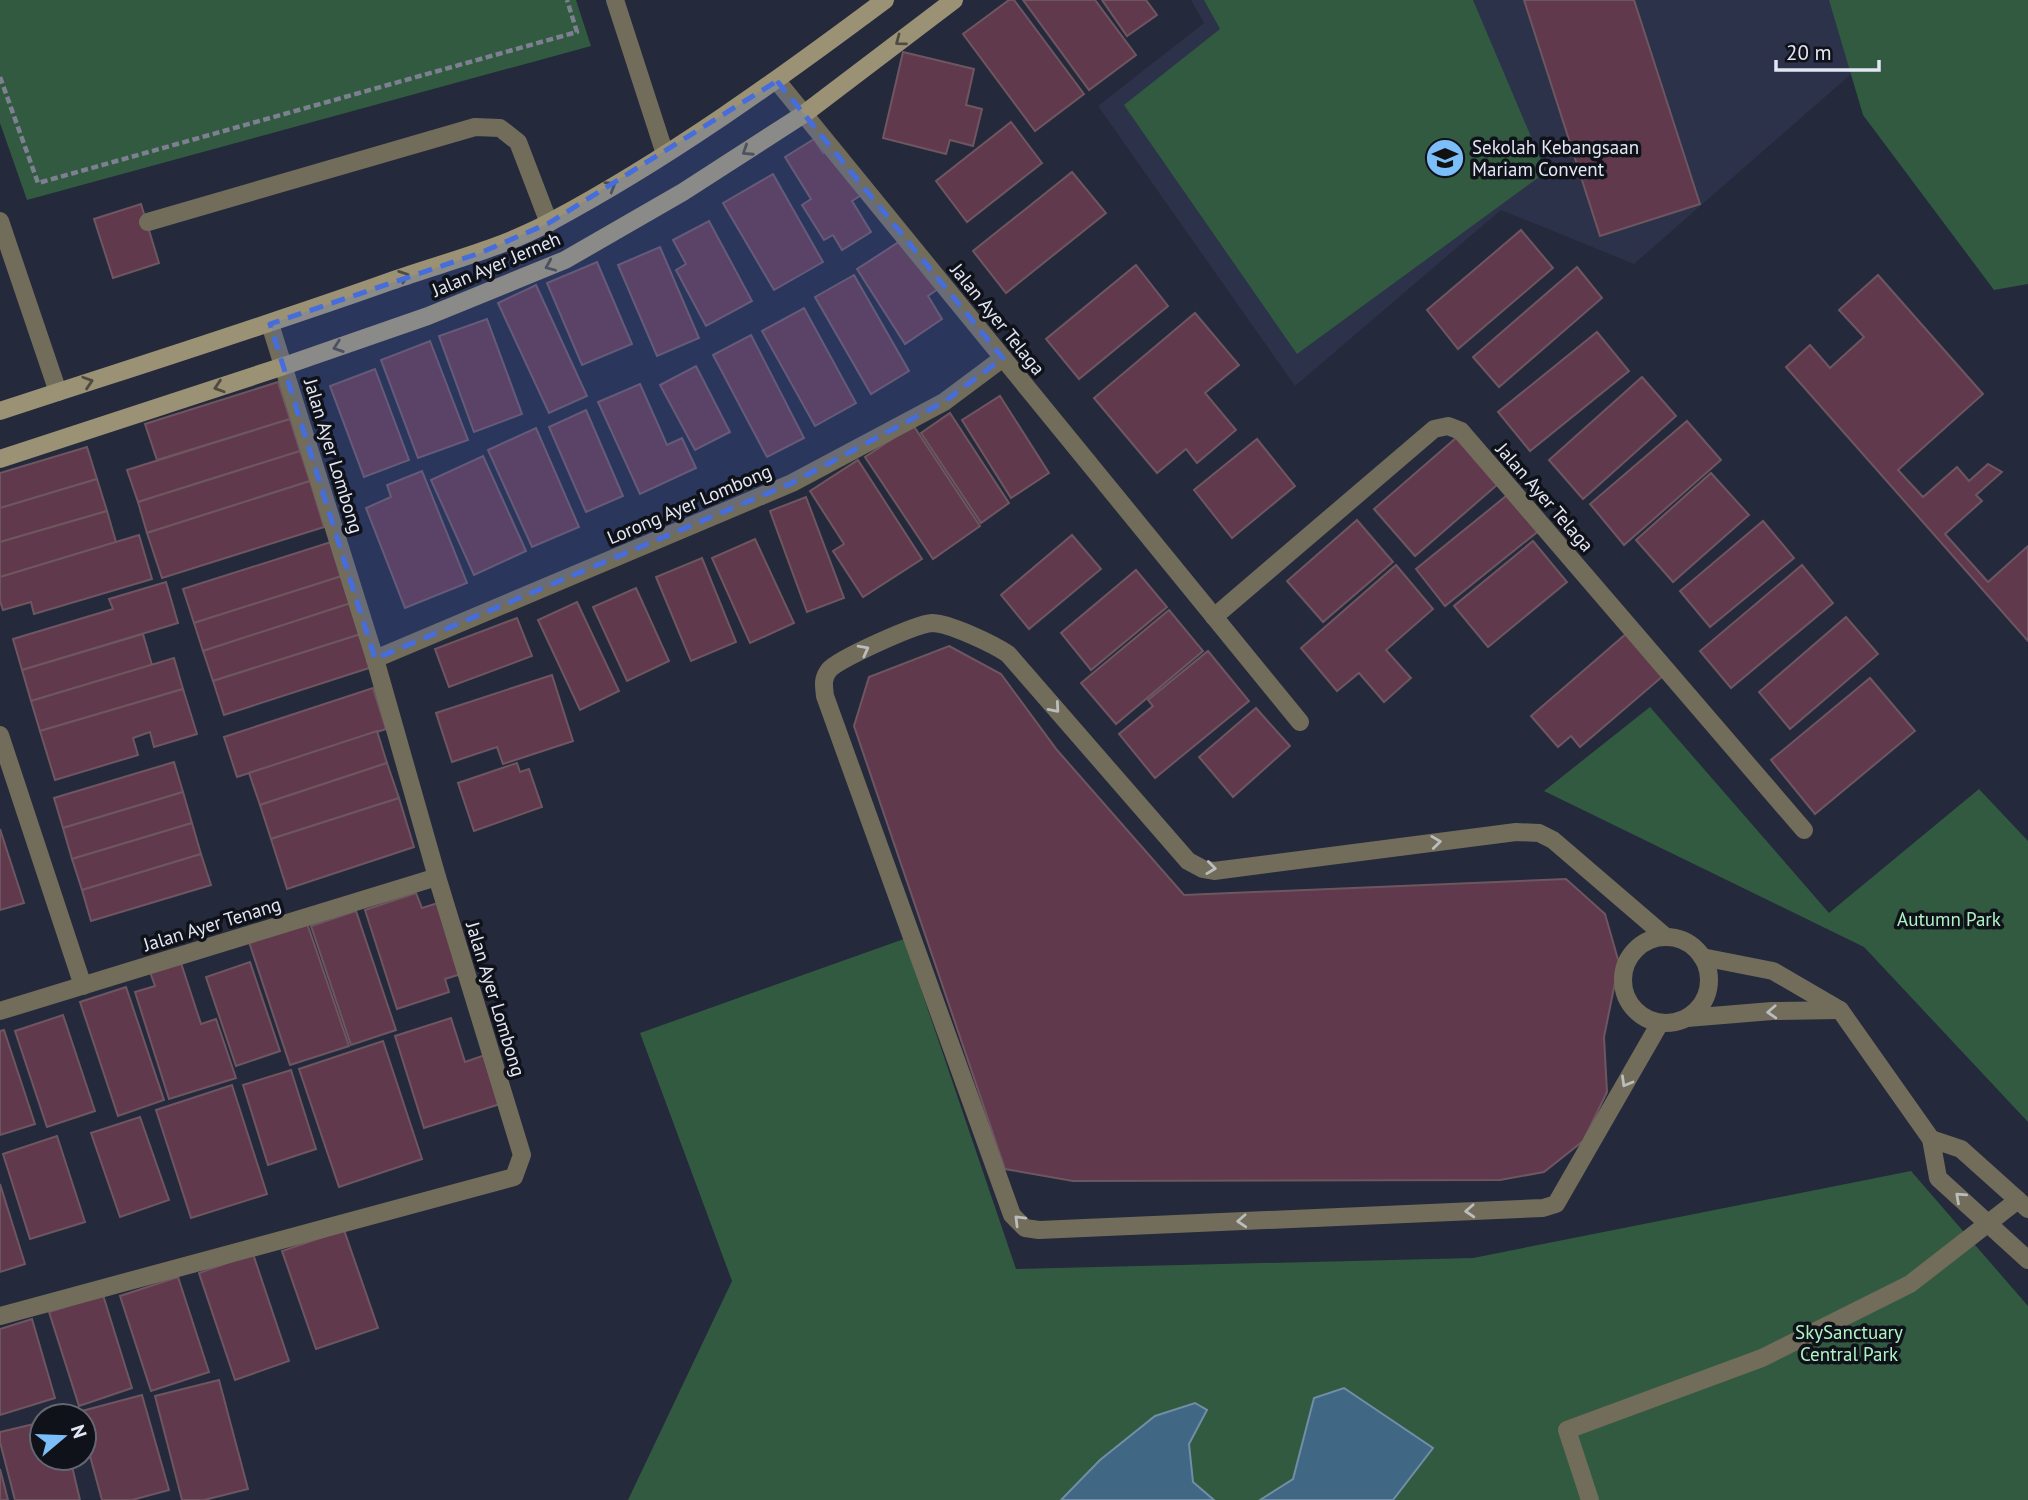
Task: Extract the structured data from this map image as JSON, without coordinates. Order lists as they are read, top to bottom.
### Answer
{
  "streets": {
    "main road": ["Jalan Ayer Jerneh"],
    "street": [
      "Jalan Ayer Telaga",
      "Jalan Ayer Lombong",
      "Lorong Ayer Lombong",
      "Jalan Ayer Tenang"
    ]
  },
  "crossings": [
    ["Jalan Ayer Jerneh", "Jalan Ayer Telaga"],
    ["Jalan Ayer Jerneh", "Jalan Ayer Lombong"],
    ["Jalan Ayer Telaga", "Lorong Ayer Lombong"],
    ["Jalan Ayer Lombong", "Lorong Ayer Lombong"],
    ["Jalan Ayer Lombong", "Jalan Ayer Tenang"]
  ],
  "parks": ["Autumn Park", "SkySanctuary Central Park"],
  "places": {
    "school or university": ["Sekolah Kebangsaan Mariam Convent"]
  },
  "scale_bar": "20 m",
  "north": "right"
}
